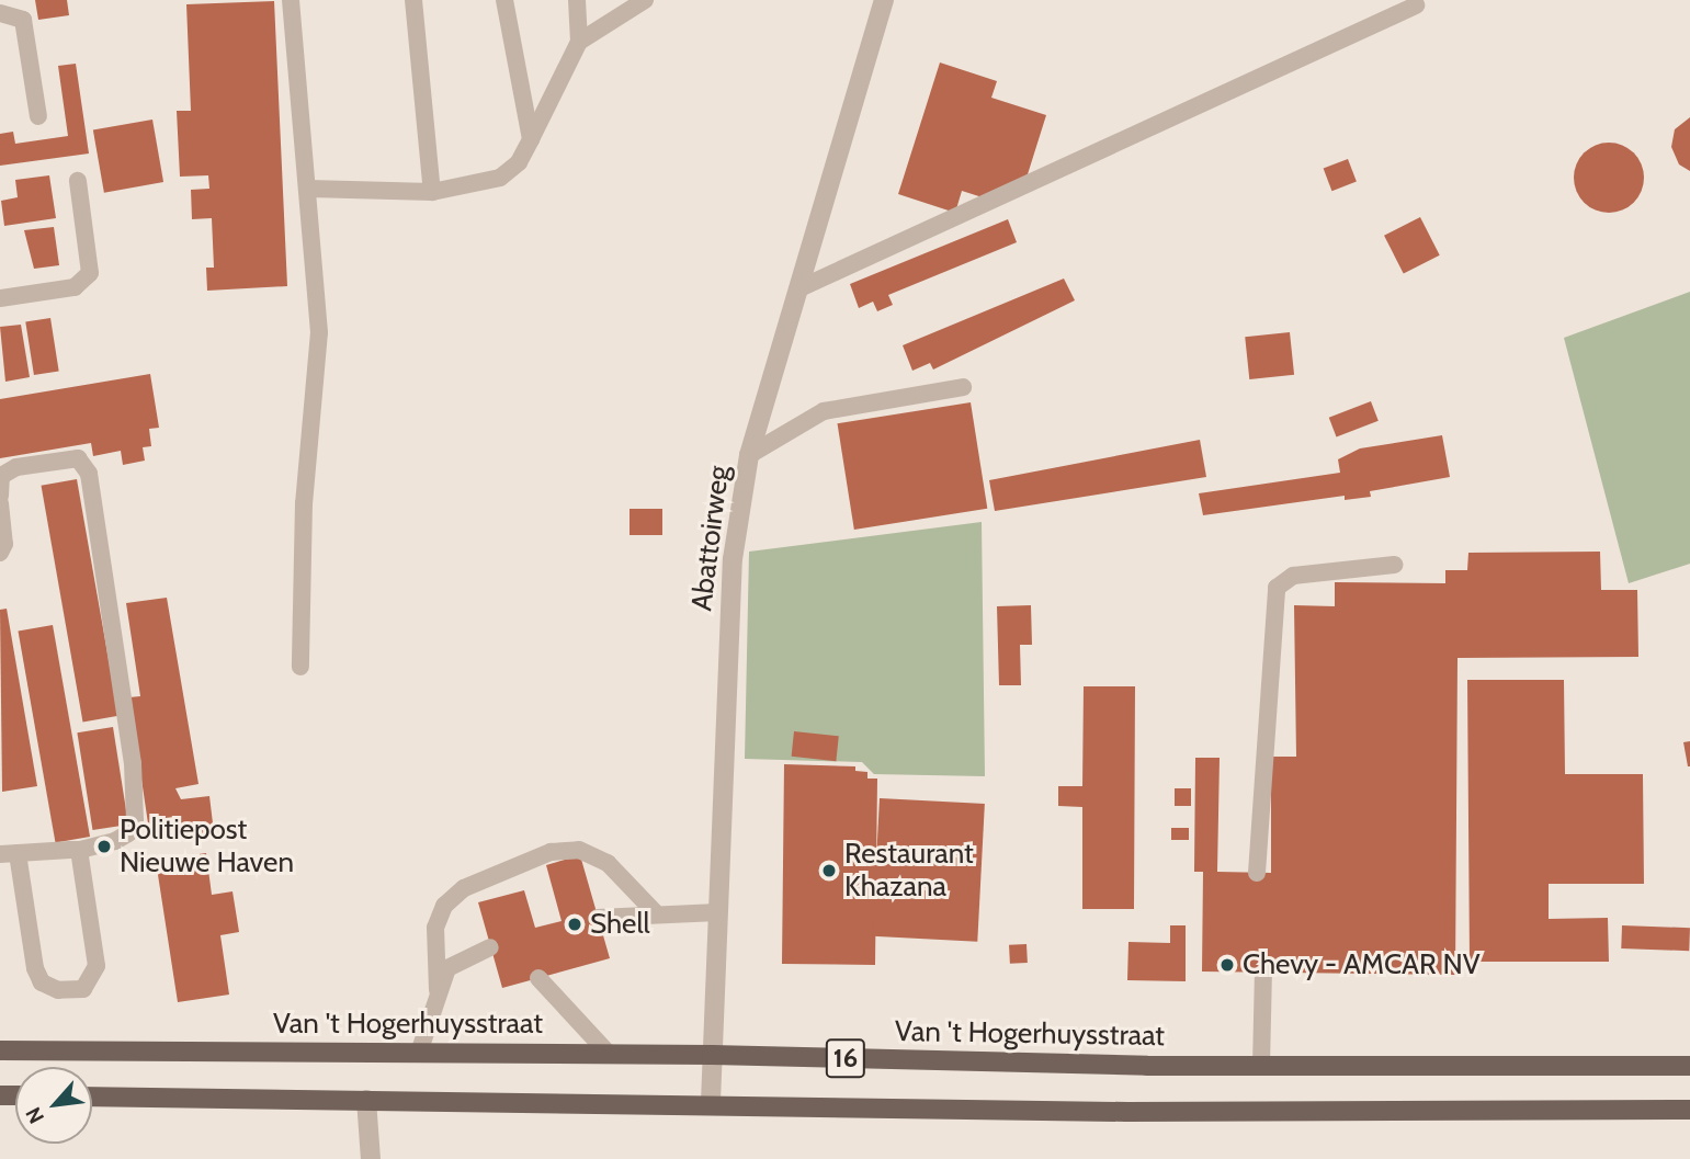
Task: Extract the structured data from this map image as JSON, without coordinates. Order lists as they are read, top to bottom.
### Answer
{
  "streets": {
    "main road": ["Van 't Hogerhuysstraat", "16"],
    "street": ["Abattoirweg"]
  },
  "crossings": [
    ["Abattoirweg", "Van 't Hogerhuysstraat"],
    ["Abattoirweg", "16"]
  ],
  "places": [
    "Politiepost Nieuwe Haven",
    "Restaurant Khazana",
    "Shell",
    "Chevy - AMCAR NV"
  ],
  "north": "bottom left"
}
